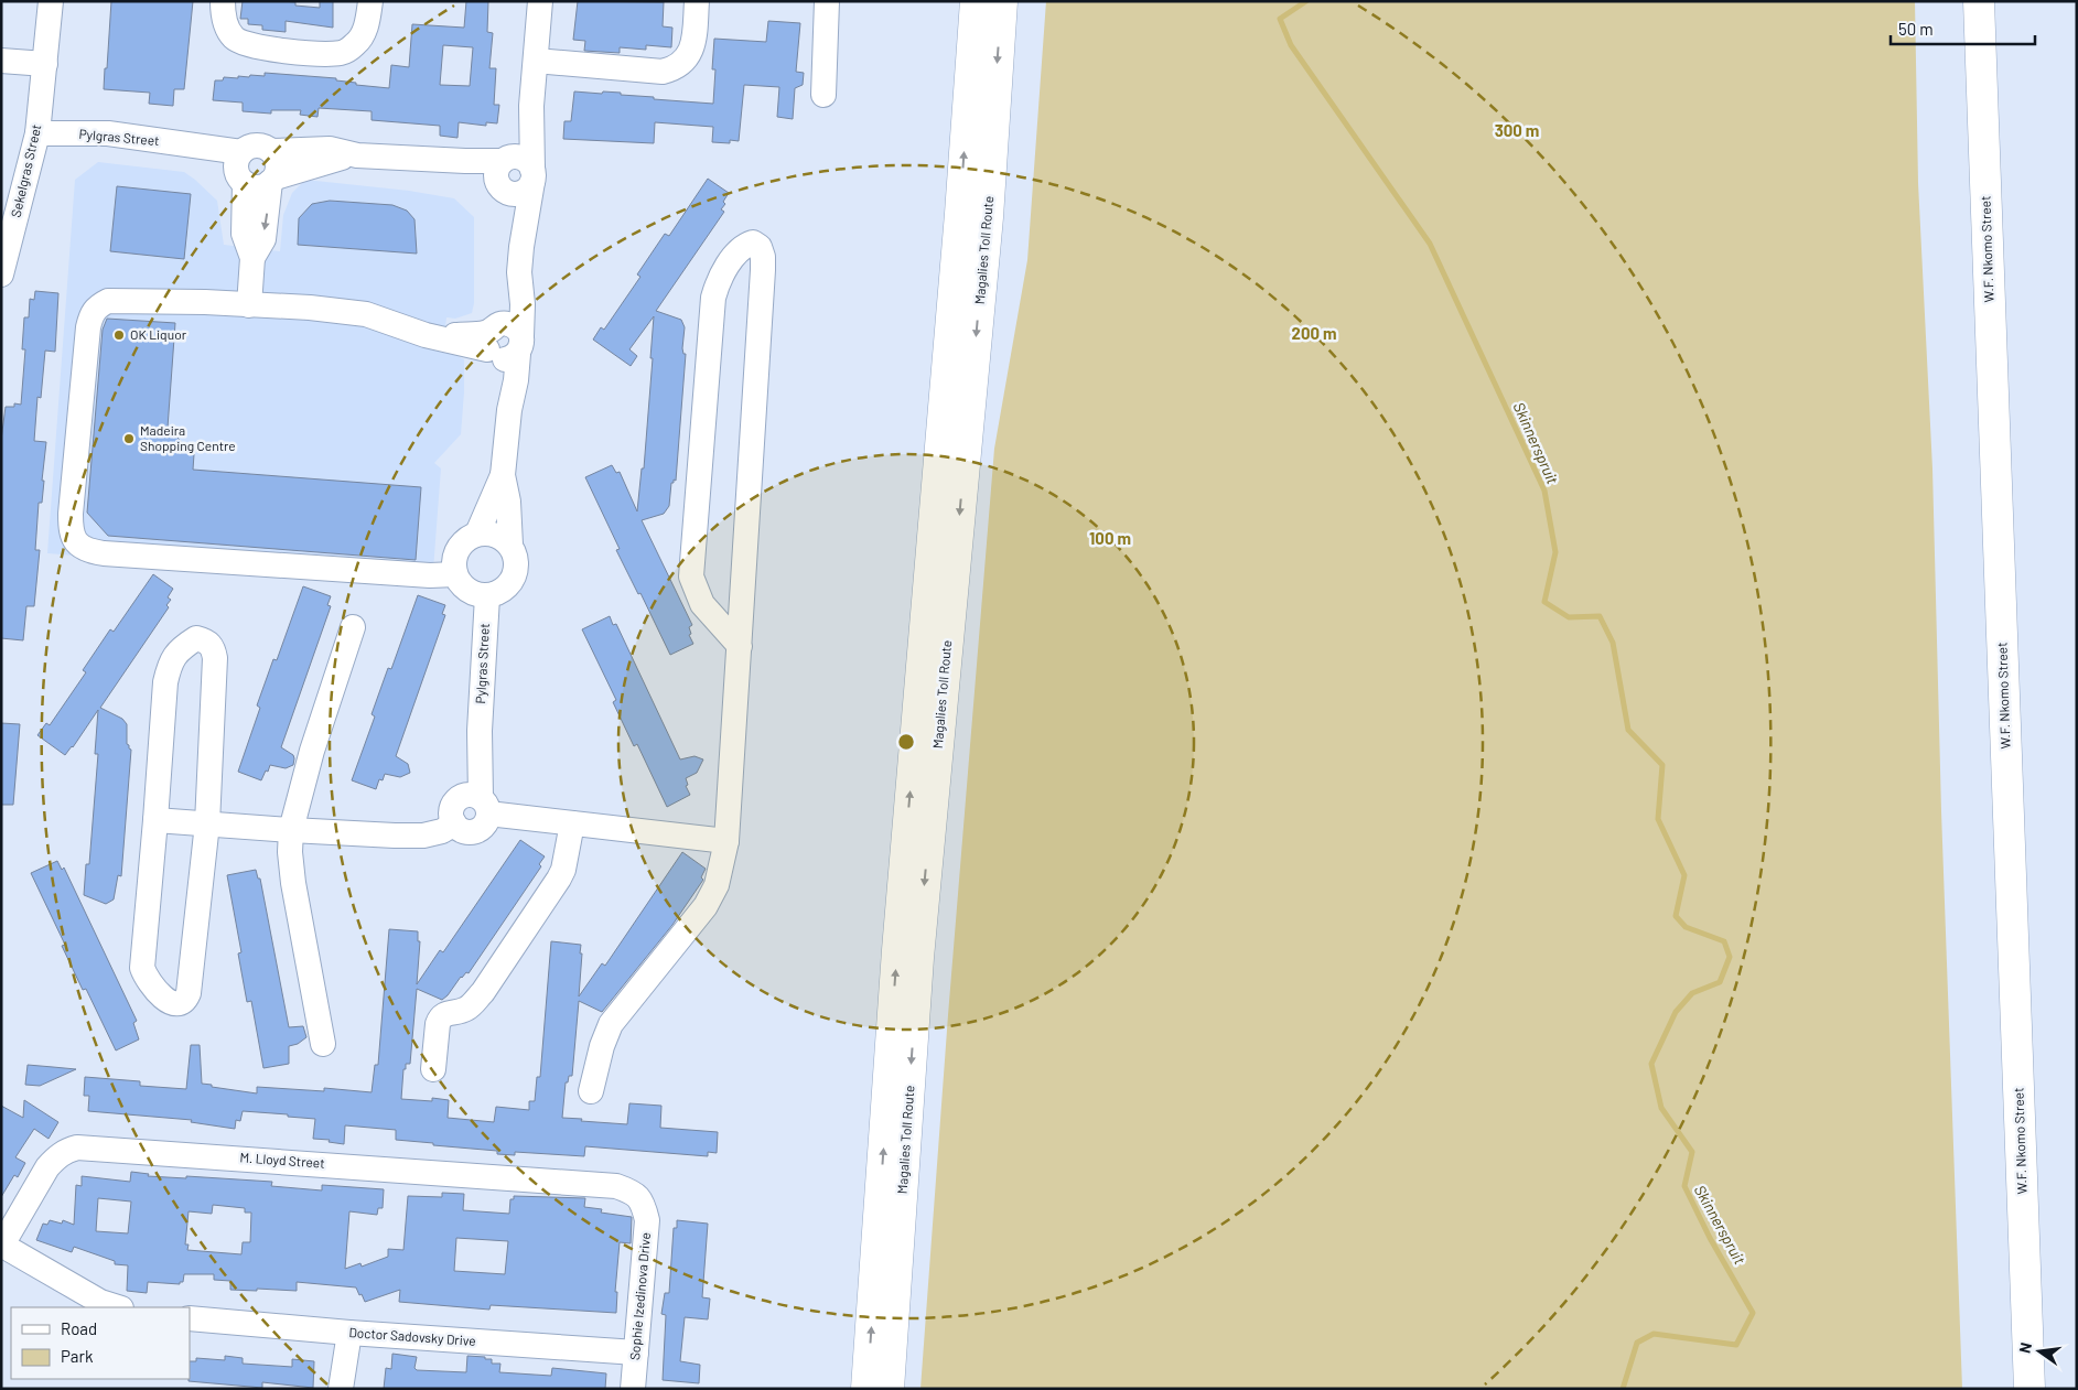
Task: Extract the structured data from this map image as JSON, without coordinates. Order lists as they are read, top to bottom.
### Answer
{
  "streets": {
    "main road": ["W.F. Nkomo Street", "Magalies Toll Route"],
    "street": [
      "Pylgras Street",
      "Sekelgras Street",
      "M. Lloyd Street",
      "Sophie Izedinova Drive",
      "Doctor Sadovsky Drive"
    ]
  },
  "crossings": [
    ["Pylgras Street", "Sekelgras Street"],
    ["M. Lloyd Street", "Sophie Izedinova Drive"],
    ["Sophie Izedinova Drive", "Doctor Sadovsky Drive"]
  ],
  "water": ["Skinnerspruit"],
  "places": ["OK Liquor", "Madeira Shopping Centre"],
  "legend": ["Road", "Park"],
  "scale_bar": "50 m",
  "north": "left",
  "rings": ["300 m", "200 m", "100 m"]
}
